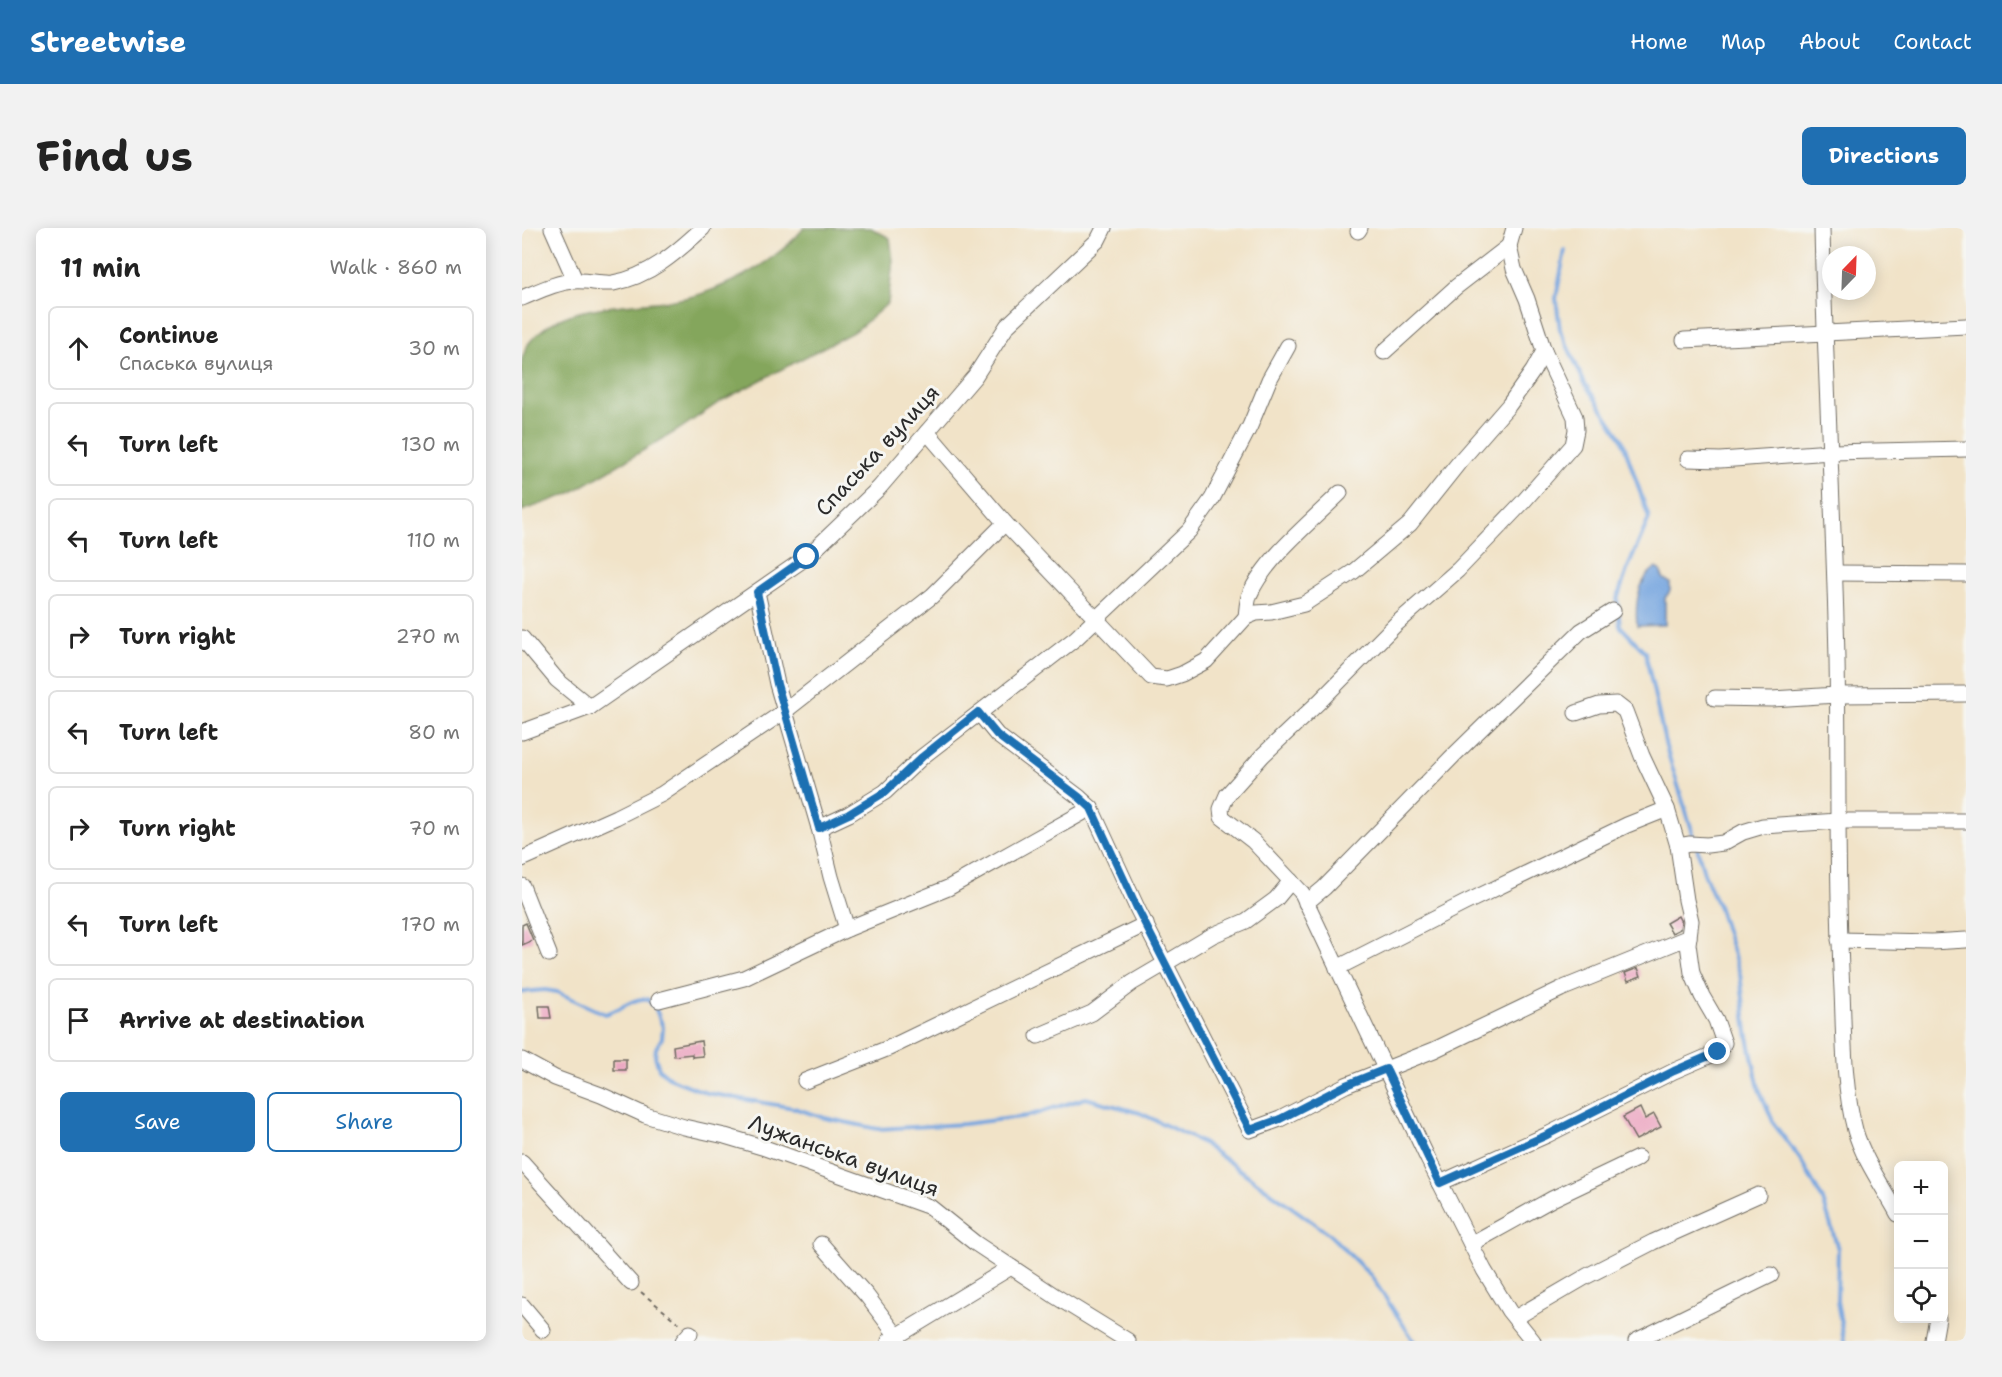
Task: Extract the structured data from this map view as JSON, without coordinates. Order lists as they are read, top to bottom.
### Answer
{
  "streets": {
    "street": ["Спаська вулиця", "Лужанська вулиця"]
  },
  "north": "top right",
  "page": {
    "header": "Streetwise",
    "nav": [
      "Home",
      "Map",
      "About",
      "Contact"
    ],
    "buttons": [
      "Directions",
      ["Save", "Share"]
    ],
    "title": "Find us",
    "heading": ["11 min", "Walk · 860 m"],
    "list": [
      ["Continue", "Спаська вулиця", "30 m"],
      ["Turn left", "130 m"],
      ["Turn left", "110 m"],
      ["Turn right", "270 m"],
      ["Turn left", "80 m"],
      ["Turn right", "70 m"],
      ["Turn left", "170 m"],
      "Arrive at destination"
    ],
    "map_buttons": ["+", "−"]
  }
}
